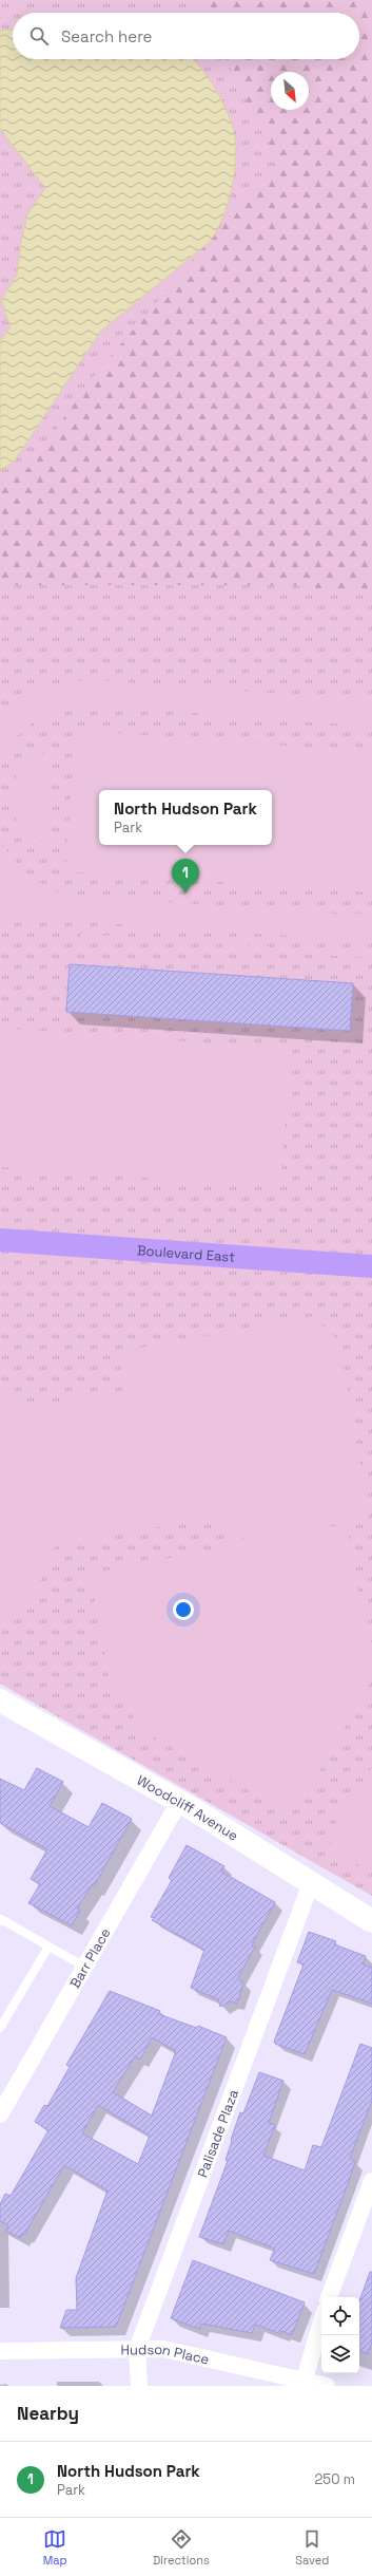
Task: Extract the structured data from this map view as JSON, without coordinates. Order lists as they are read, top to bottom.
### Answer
{
  "streets": {
    "main road": ["Boulevard East", "Woodcliff Avenue"],
    "street": ["Barr Place", "Palisade Plaza", "Hudson Place"]
  },
  "crossings": [
    ["Woodcliff Avenue", "Barr Place"],
    ["Woodcliff Avenue", "Palisade Plaza"],
    ["Palisade Plaza", "Hudson Place"]
  ],
  "north": "bottom right",
  "page": {
    "search": "Search here",
    "popup": ["North Hudson Park", "Park"],
    "pins": "1",
    "heading": "Nearby",
    "list": [
      {
        "mark": "1",
        "name": "North Hudson Park",
        "note": "Park",
        "value": "250 m"
      }
    ],
    "nav": ["Map", "Directions", "Saved"]
  }
}
